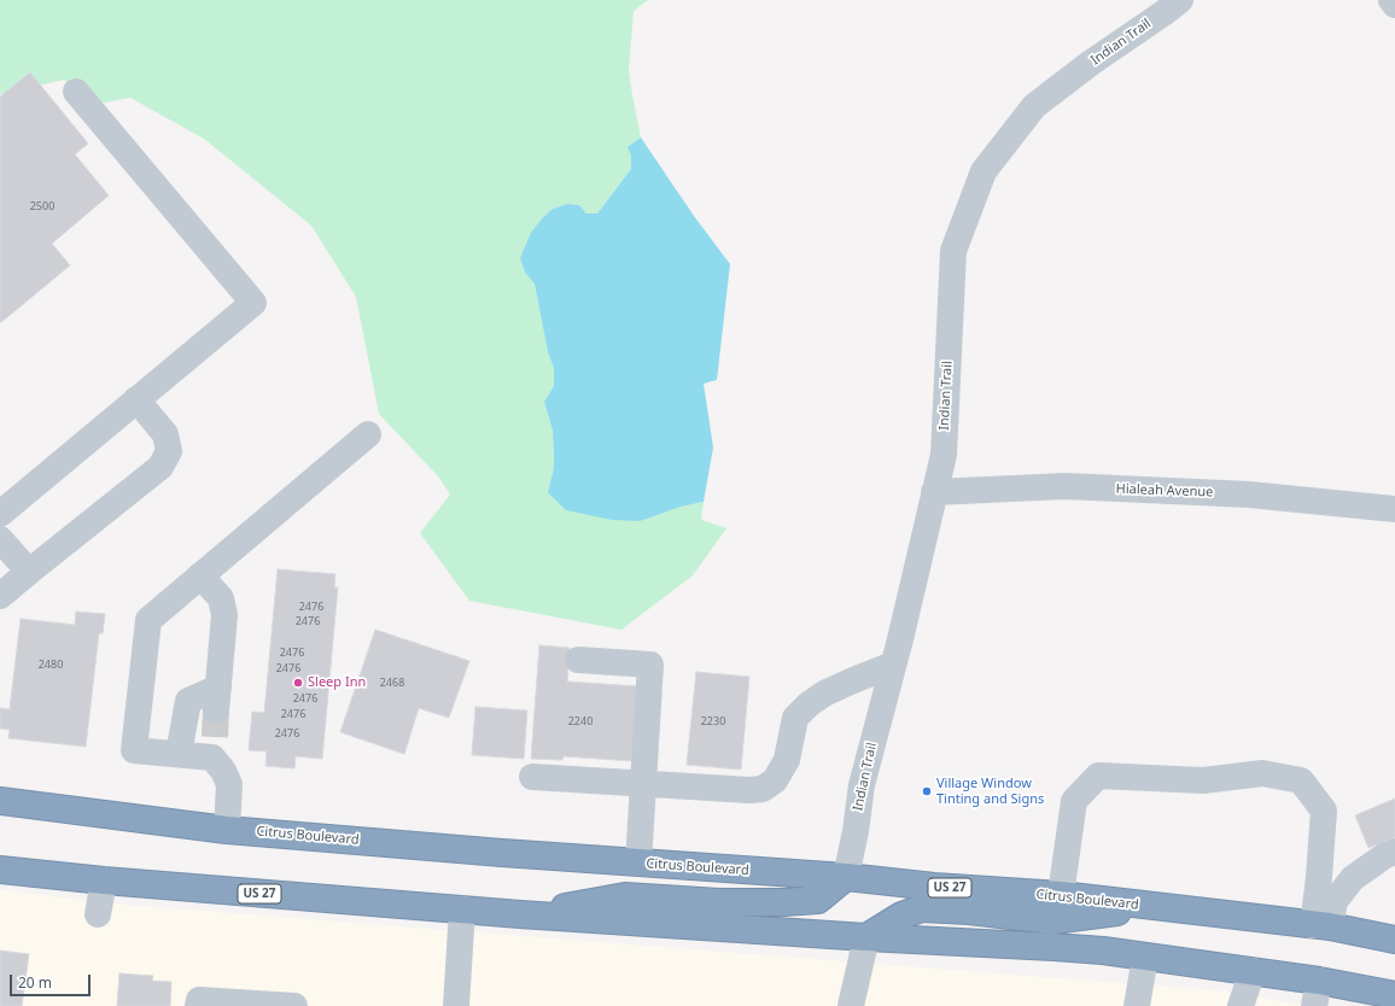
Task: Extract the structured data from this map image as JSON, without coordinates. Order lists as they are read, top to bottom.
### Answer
{
  "streets": {
    "highway": ["Citrus Boulevard", "US 27"],
    "street": ["Indian Trail", "Hialeah Avenue"]
  },
  "crossings": [
    ["Indian Trail", "Hialeah Avenue"],
    ["Indian Trail", "Citrus Boulevard"]
  ],
  "places": ["Sleep Inn", "Village Window Tinting and Signs"],
  "house_numbers": [
    "2500",
    "2476",
    "2476",
    "2476",
    "2480",
    "2476",
    "2468",
    "2476",
    "2476",
    "2240",
    "2230",
    "2476"
  ],
  "scale_bar": "20 m"
}
